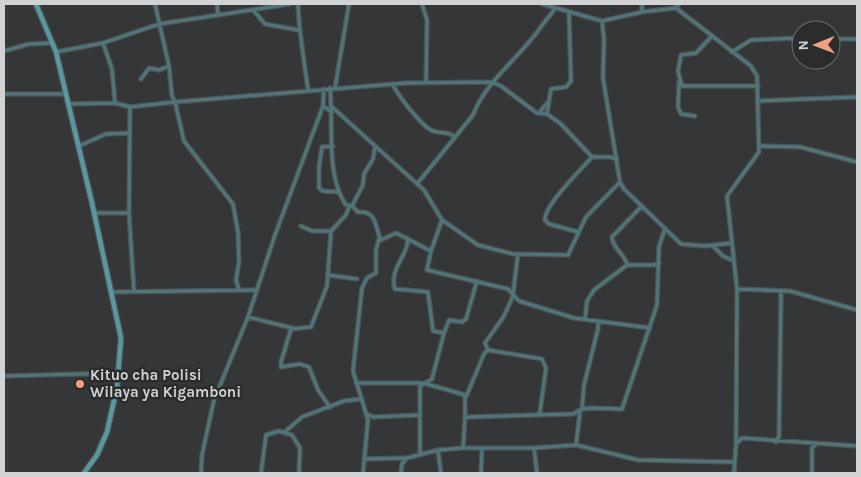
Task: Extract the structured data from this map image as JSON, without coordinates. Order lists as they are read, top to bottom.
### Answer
{
  "places": ["Kituo cha Polisi Wilaya ya Kigamboni"],
  "north": "left"
}
